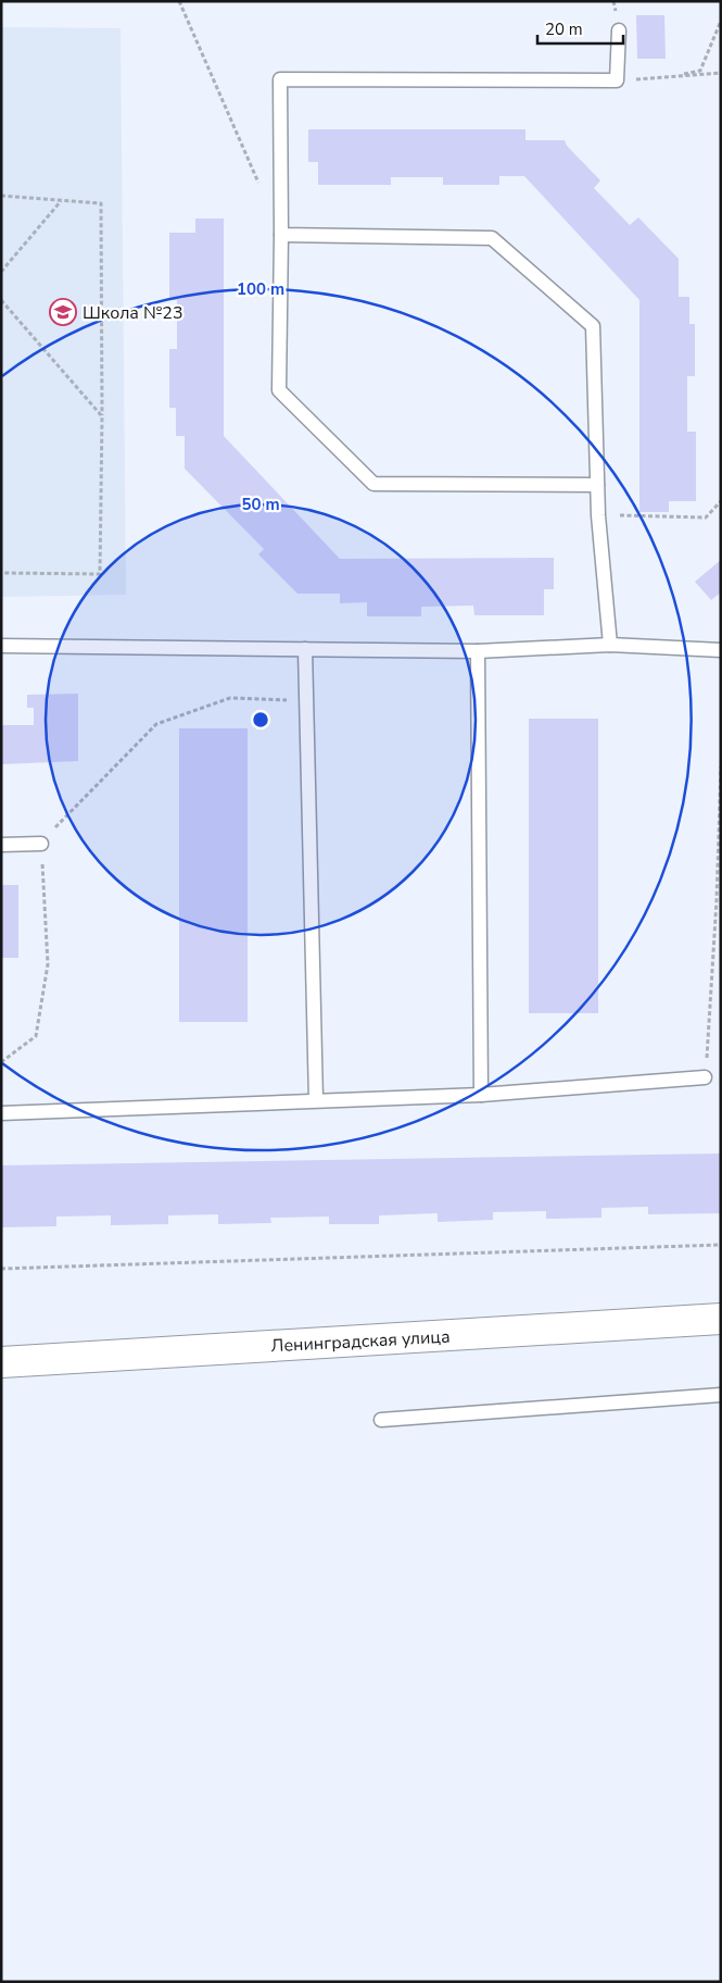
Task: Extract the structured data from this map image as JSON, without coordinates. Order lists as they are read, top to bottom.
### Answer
{
  "streets": {
    "street": ["Ленинградская улица"]
  },
  "places": {
    "school or university": ["Школа №23"]
  },
  "scale_bar": "20 m",
  "rings": ["100 m", "50 m"]
}
